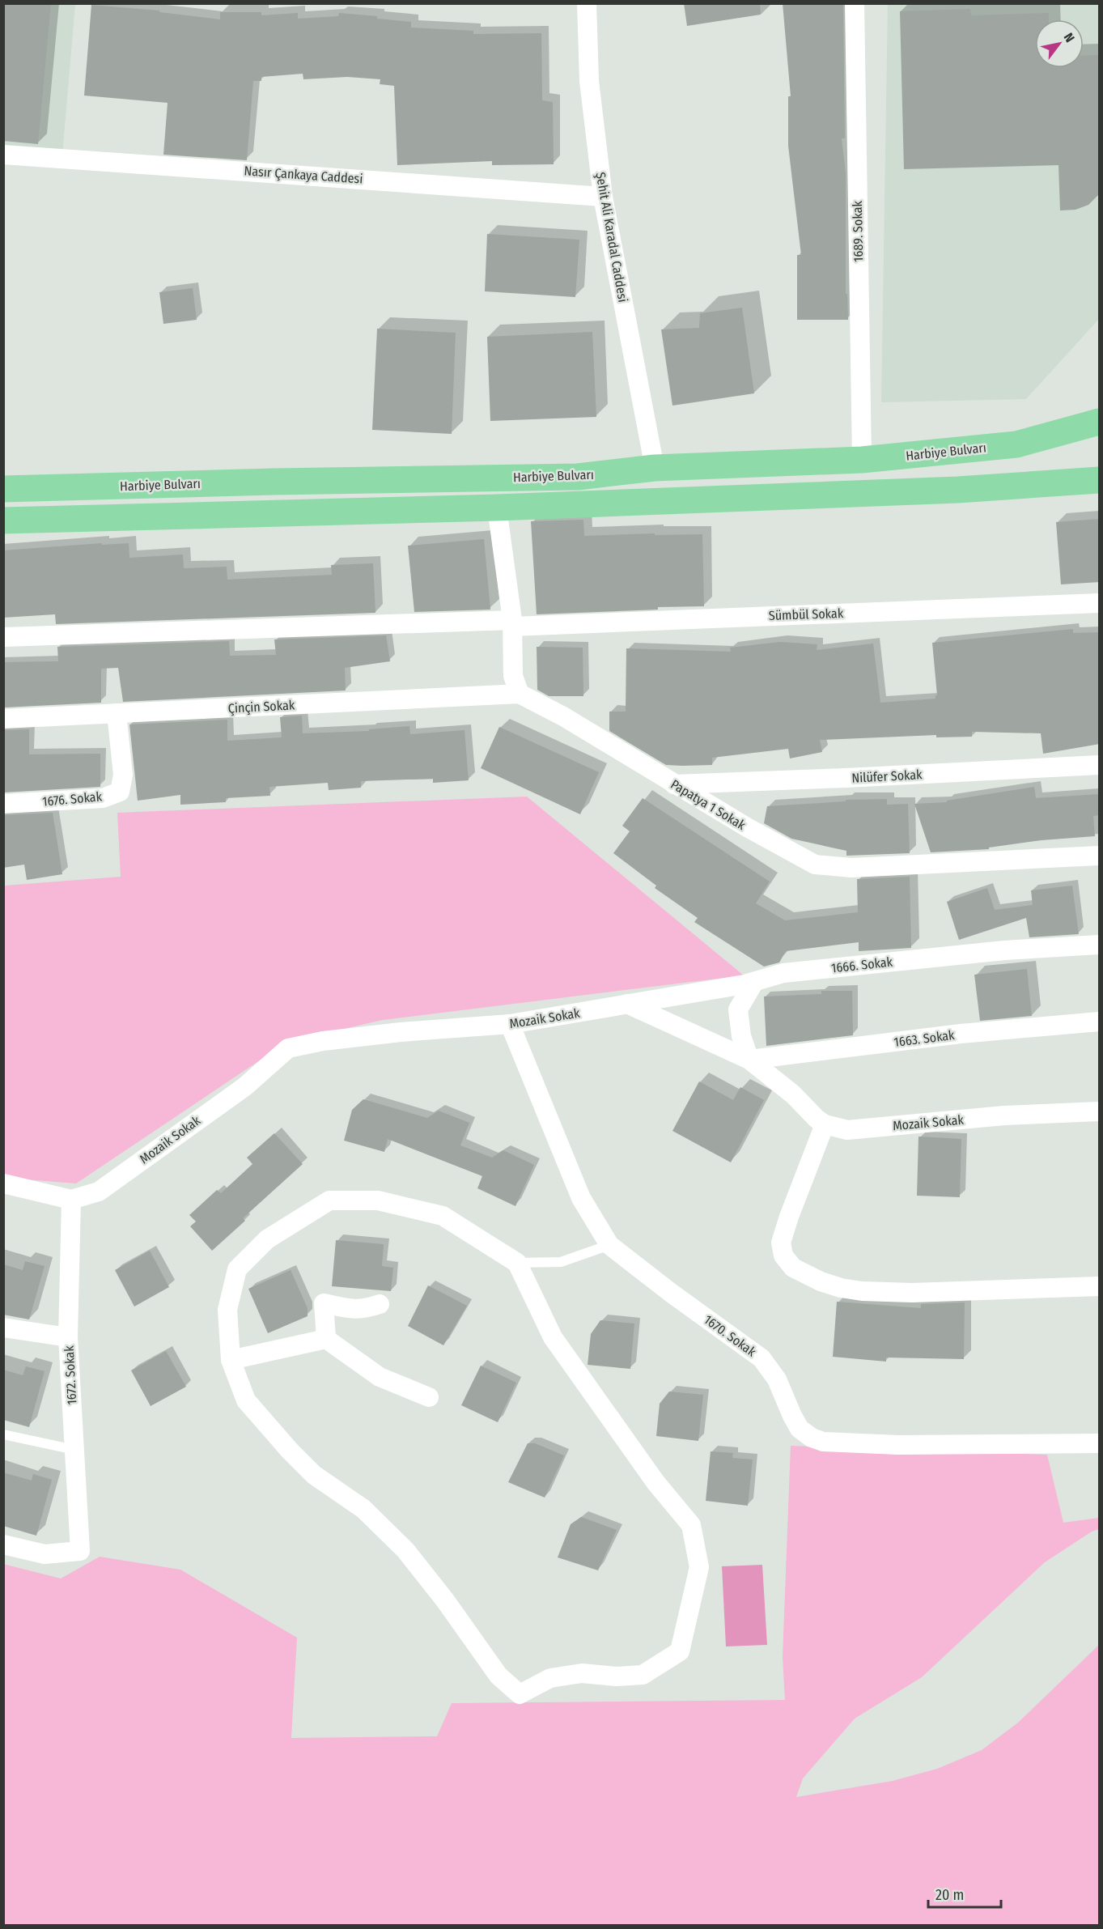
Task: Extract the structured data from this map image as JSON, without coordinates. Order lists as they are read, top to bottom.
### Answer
{
  "streets": {
    "main road": ["Harbiye Bulvarı"],
    "street": [
      "Nasır Çankaya Caddesi",
      "1689. Sokak",
      "Şehit Ali Karadal Caddesi",
      "Sümbül Sokak",
      "Çinçin Sokak",
      "Nilüfer Sokak",
      "1676. Sokak",
      "Papatya 1 Sokak",
      "1666. Sokak",
      "Mozaik Sokak",
      "1663. Sokak",
      "1670. Sokak",
      "1672. Sokak"
    ]
  },
  "crossings": [
    ["Nasır Çankaya Caddesi", "Şehit Ali Karadal Caddesi"],
    ["1689. Sokak", "Harbiye Bulvarı"],
    ["Şehit Ali Karadal Caddesi", "Harbiye Bulvarı"],
    ["Çinçin Sokak", "1676. Sokak"],
    ["Çinçin Sokak", "Papatya 1 Sokak"],
    ["Nilüfer Sokak", "Papatya 1 Sokak"],
    ["1666. Sokak", "Mozaik Sokak"],
    ["Mozaik Sokak", "1663. Sokak"],
    ["Mozaik Sokak", "1670. Sokak"],
    ["Mozaik Sokak", "1672. Sokak"]
  ],
  "scale_bar": "20 m",
  "north": "top right"
}
